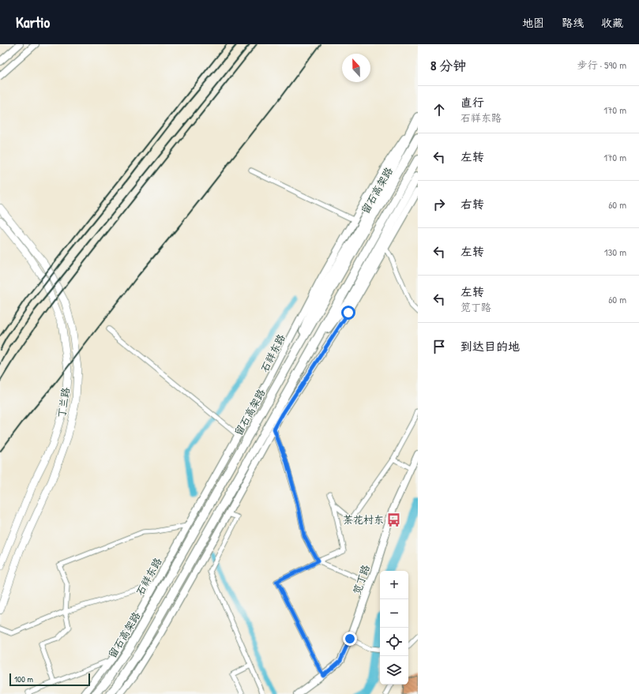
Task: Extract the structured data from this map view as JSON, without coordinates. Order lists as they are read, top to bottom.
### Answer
{
  "streets": {
    "highway": ["留石高架路"],
    "main road": ["石祥东路", "丁兰路", "笕丁路"]
  },
  "places": {
    "bus stop": ["茶花村东"]
  },
  "scale_bar": "100 m",
  "north": "top",
  "page": {
    "header": "Kartio",
    "nav": ["地图", "路线", "收藏"],
    "heading": ["8 分钟", "步行 · 590 m"],
    "list": [
      ["直行", "石祥东路", "170 m"],
      ["左转", "170 m"],
      ["右转", "60 m"],
      ["左转", "130 m"],
      ["左转", "笕丁路", "60 m"],
      "到达目的地"
    ],
    "map_buttons": ["+", "−"],
    "scale": "100 m"
  }
}
